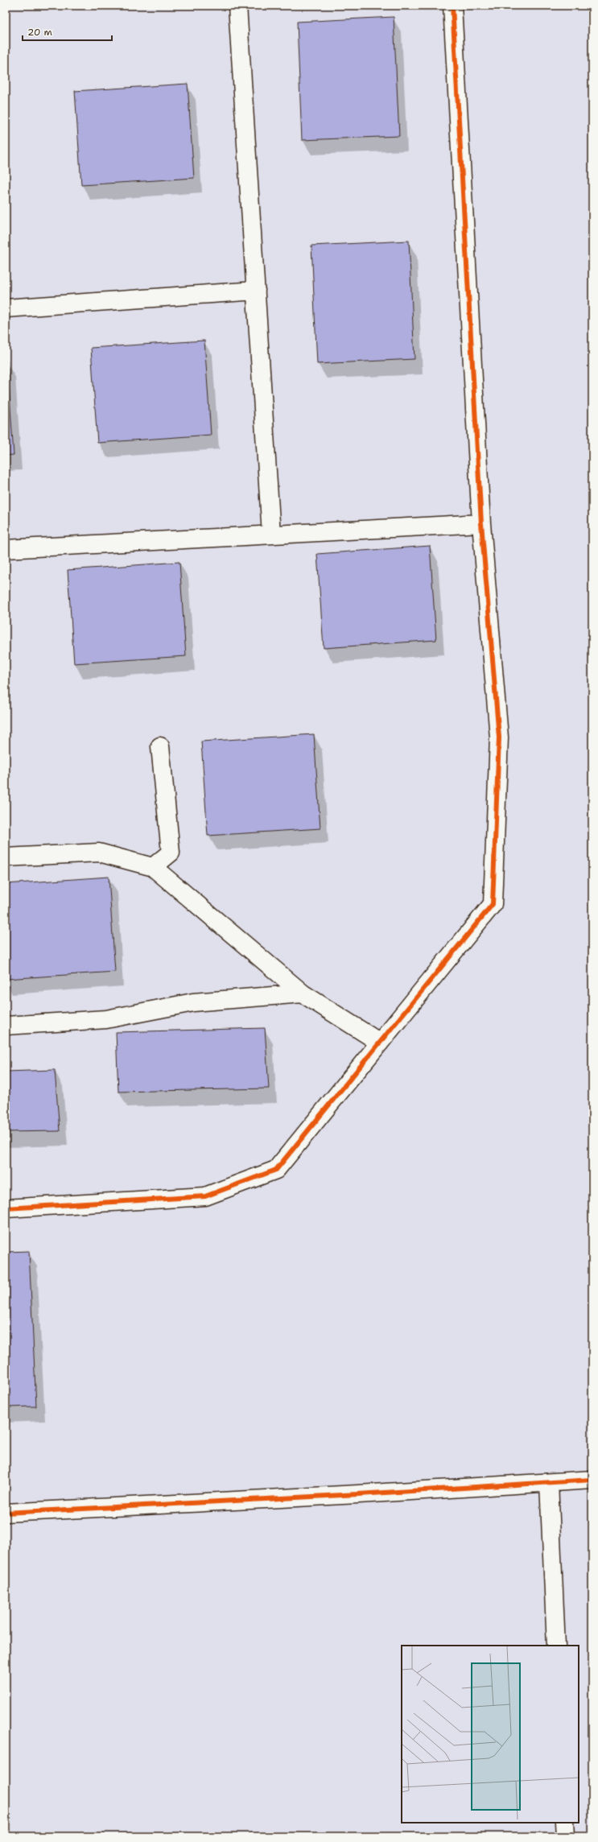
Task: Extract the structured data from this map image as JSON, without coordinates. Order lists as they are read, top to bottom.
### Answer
{
  "scale_bar": "20 m"
}
